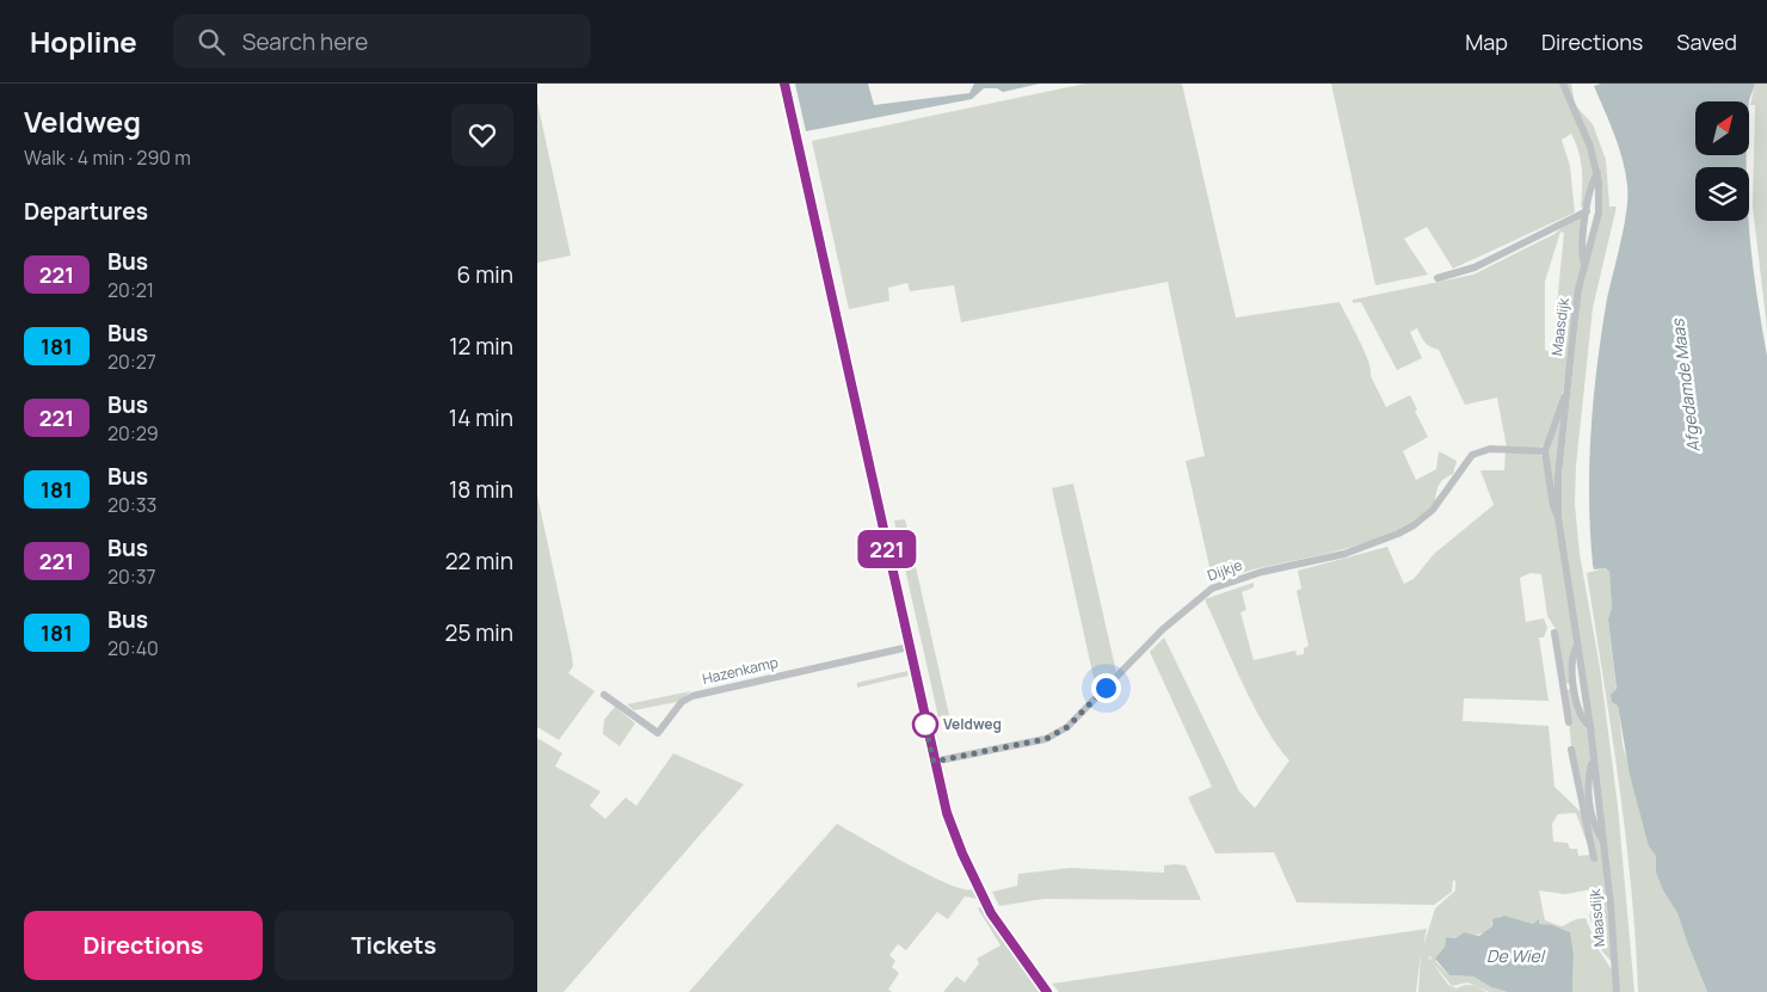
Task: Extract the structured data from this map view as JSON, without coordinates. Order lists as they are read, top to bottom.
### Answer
{
  "streets": {
    "street": ["Maasdijk", "Dijkje", "Hazenkamp"]
  },
  "crossings": [
    ["Maasdijk", "Dijkje"]
  ],
  "water": ["Afgedamde Maas", "De Wiel"],
  "places": ["Veldweg"],
  "lines": ["bus line 221"],
  "north": "top right",
  "page": {
    "header": "Hopline",
    "search": "Search here",
    "nav": ["Map", "Directions", "Saved"],
    "heading": [
      ["Veldweg", "Walk · 4 min · 290 m"],
      "Departures"
    ],
    "on_map": "221",
    "list": [
      {
        "mark": "221",
        "name": "Bus",
        "note": "20:21",
        "value": "6 min"
      },
      {
        "mark": "181",
        "name": "Bus",
        "note": "20:27",
        "value": "12 min"
      },
      {
        "mark": "221",
        "name": "Bus",
        "note": "20:29",
        "value": "14 min"
      },
      {
        "mark": "181",
        "name": "Bus",
        "note": "20:33",
        "value": "18 min"
      },
      {
        "mark": "221",
        "name": "Bus",
        "note": "20:37",
        "value": "22 min"
      },
      {
        "mark": "181",
        "name": "Bus",
        "note": "20:40",
        "value": "25 min"
      }
    ],
    "buttons": ["Directions", "Tickets"]
  }
}
